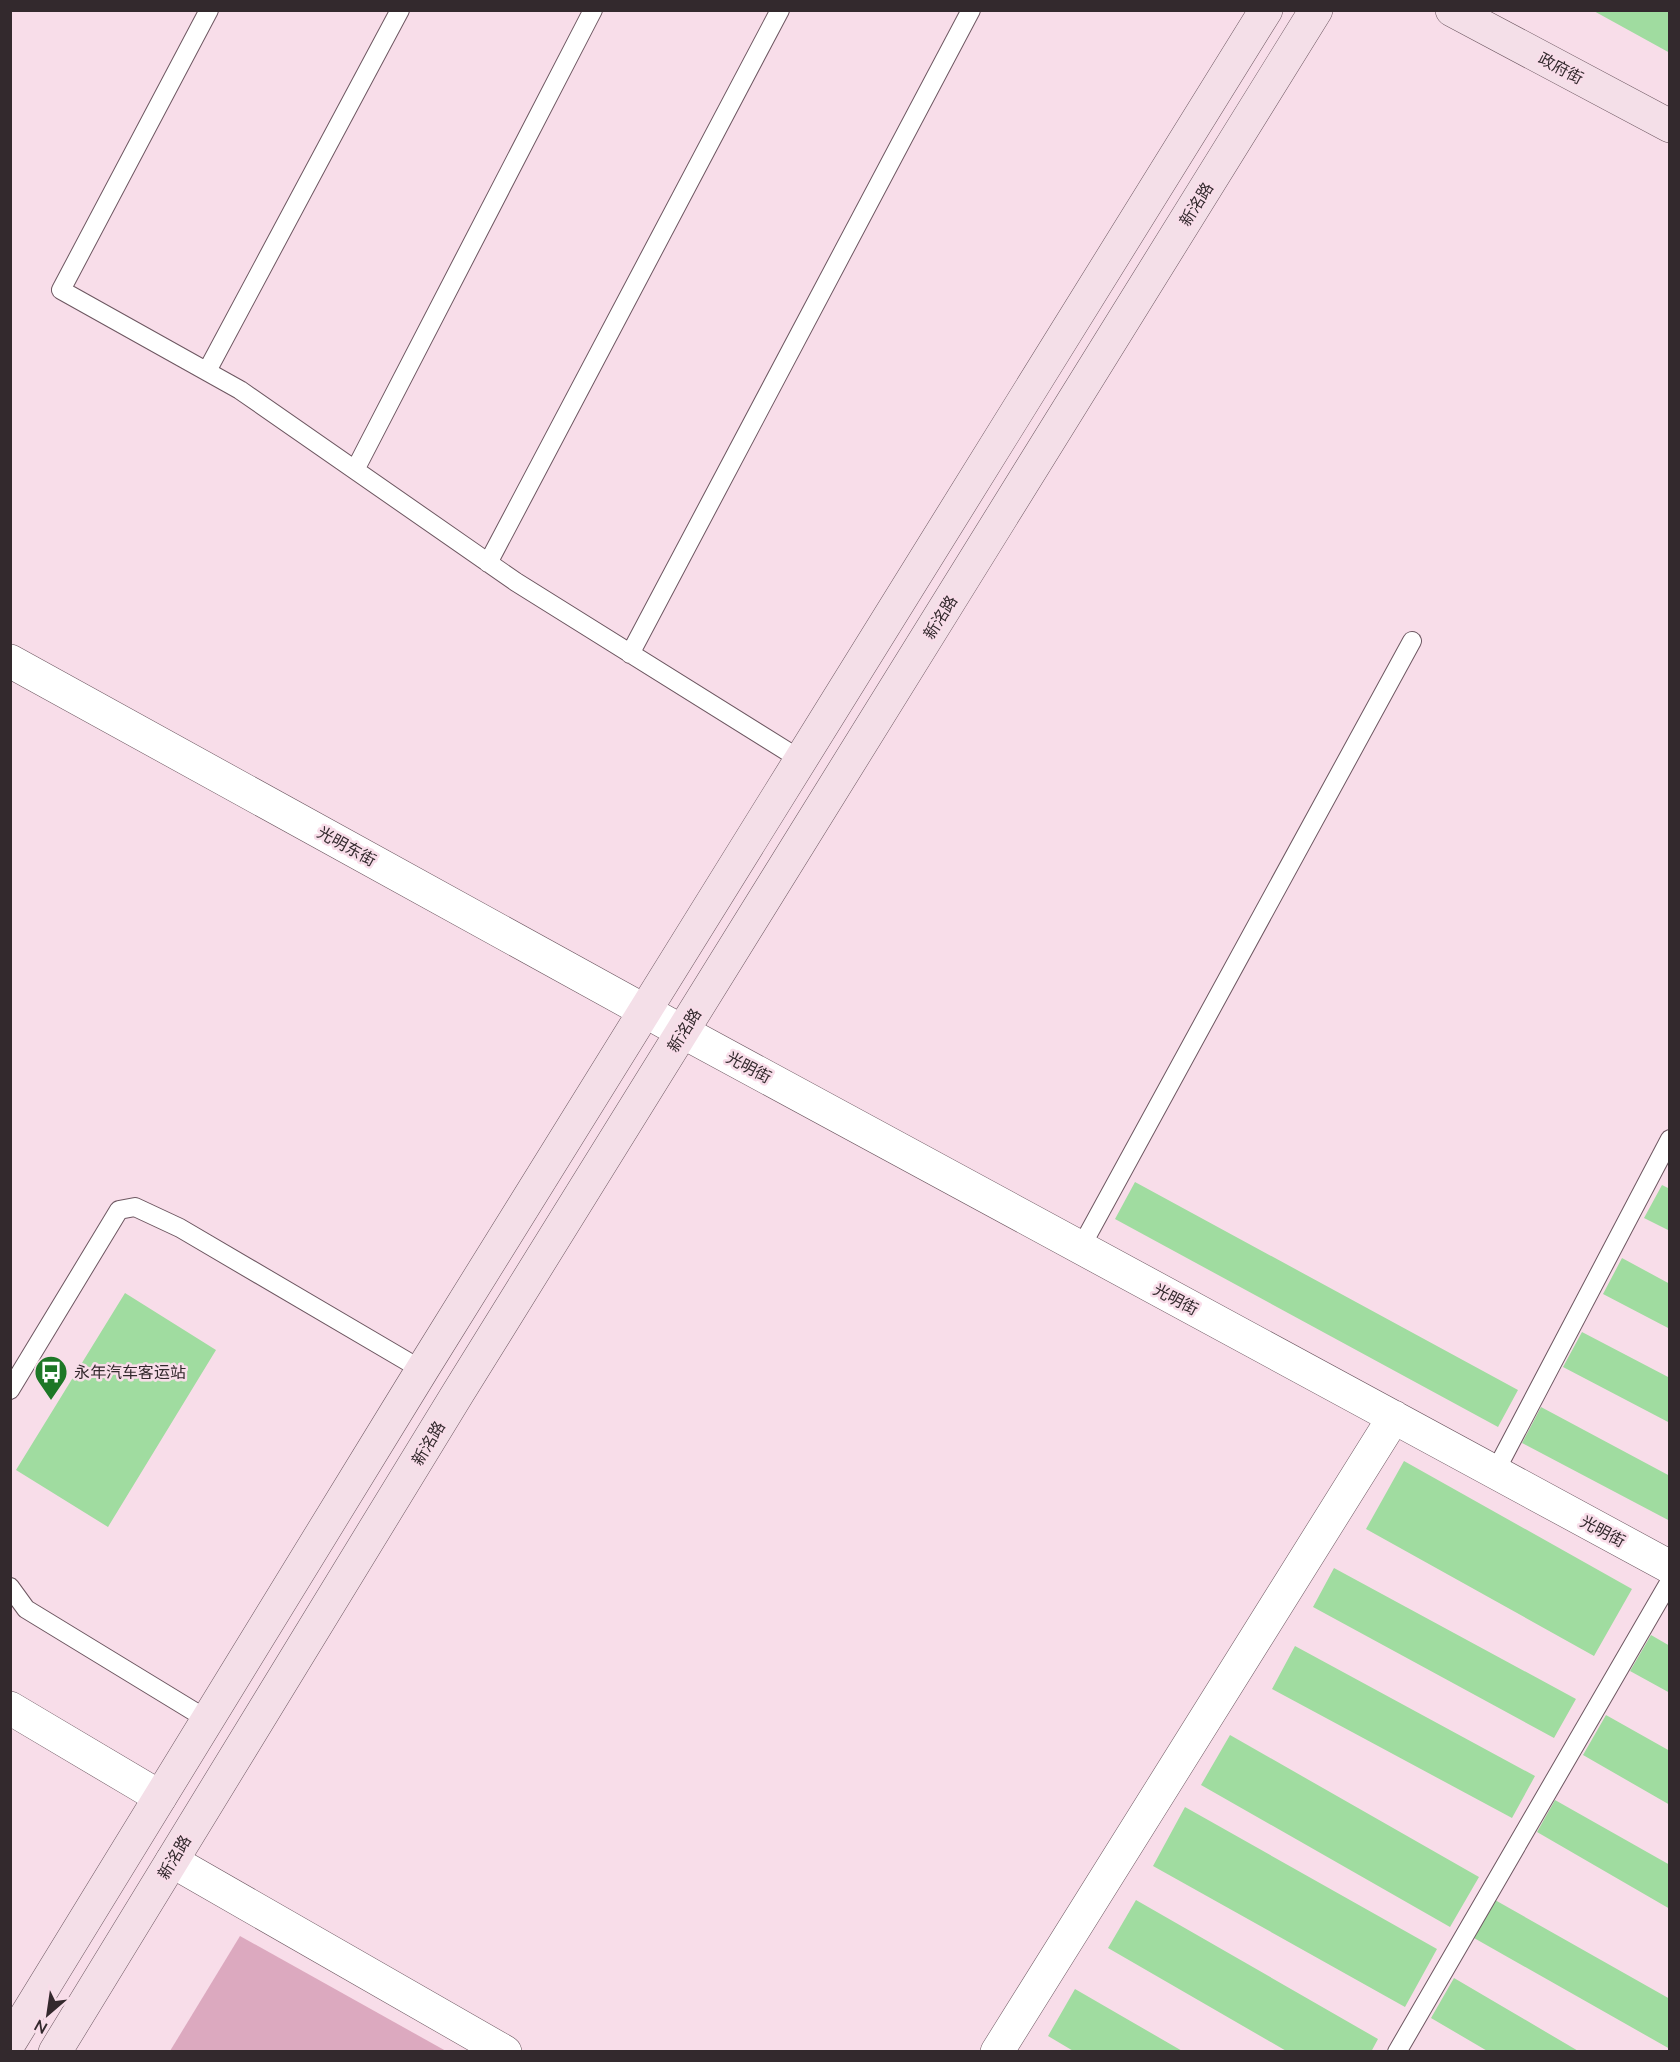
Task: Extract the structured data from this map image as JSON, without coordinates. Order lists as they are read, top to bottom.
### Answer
{
  "streets": {
    "main road": ["政府街", "新洺路"],
    "street": ["光明东街", "光明街"]
  },
  "crossings": [
    ["新洺路", "光明东街"],
    ["新洺路", "光明街"],
    ["光明东街", "光明街"]
  ],
  "places": {
    "bus stop": ["永年汽车客运站"]
  },
  "north": "bottom left"
}
